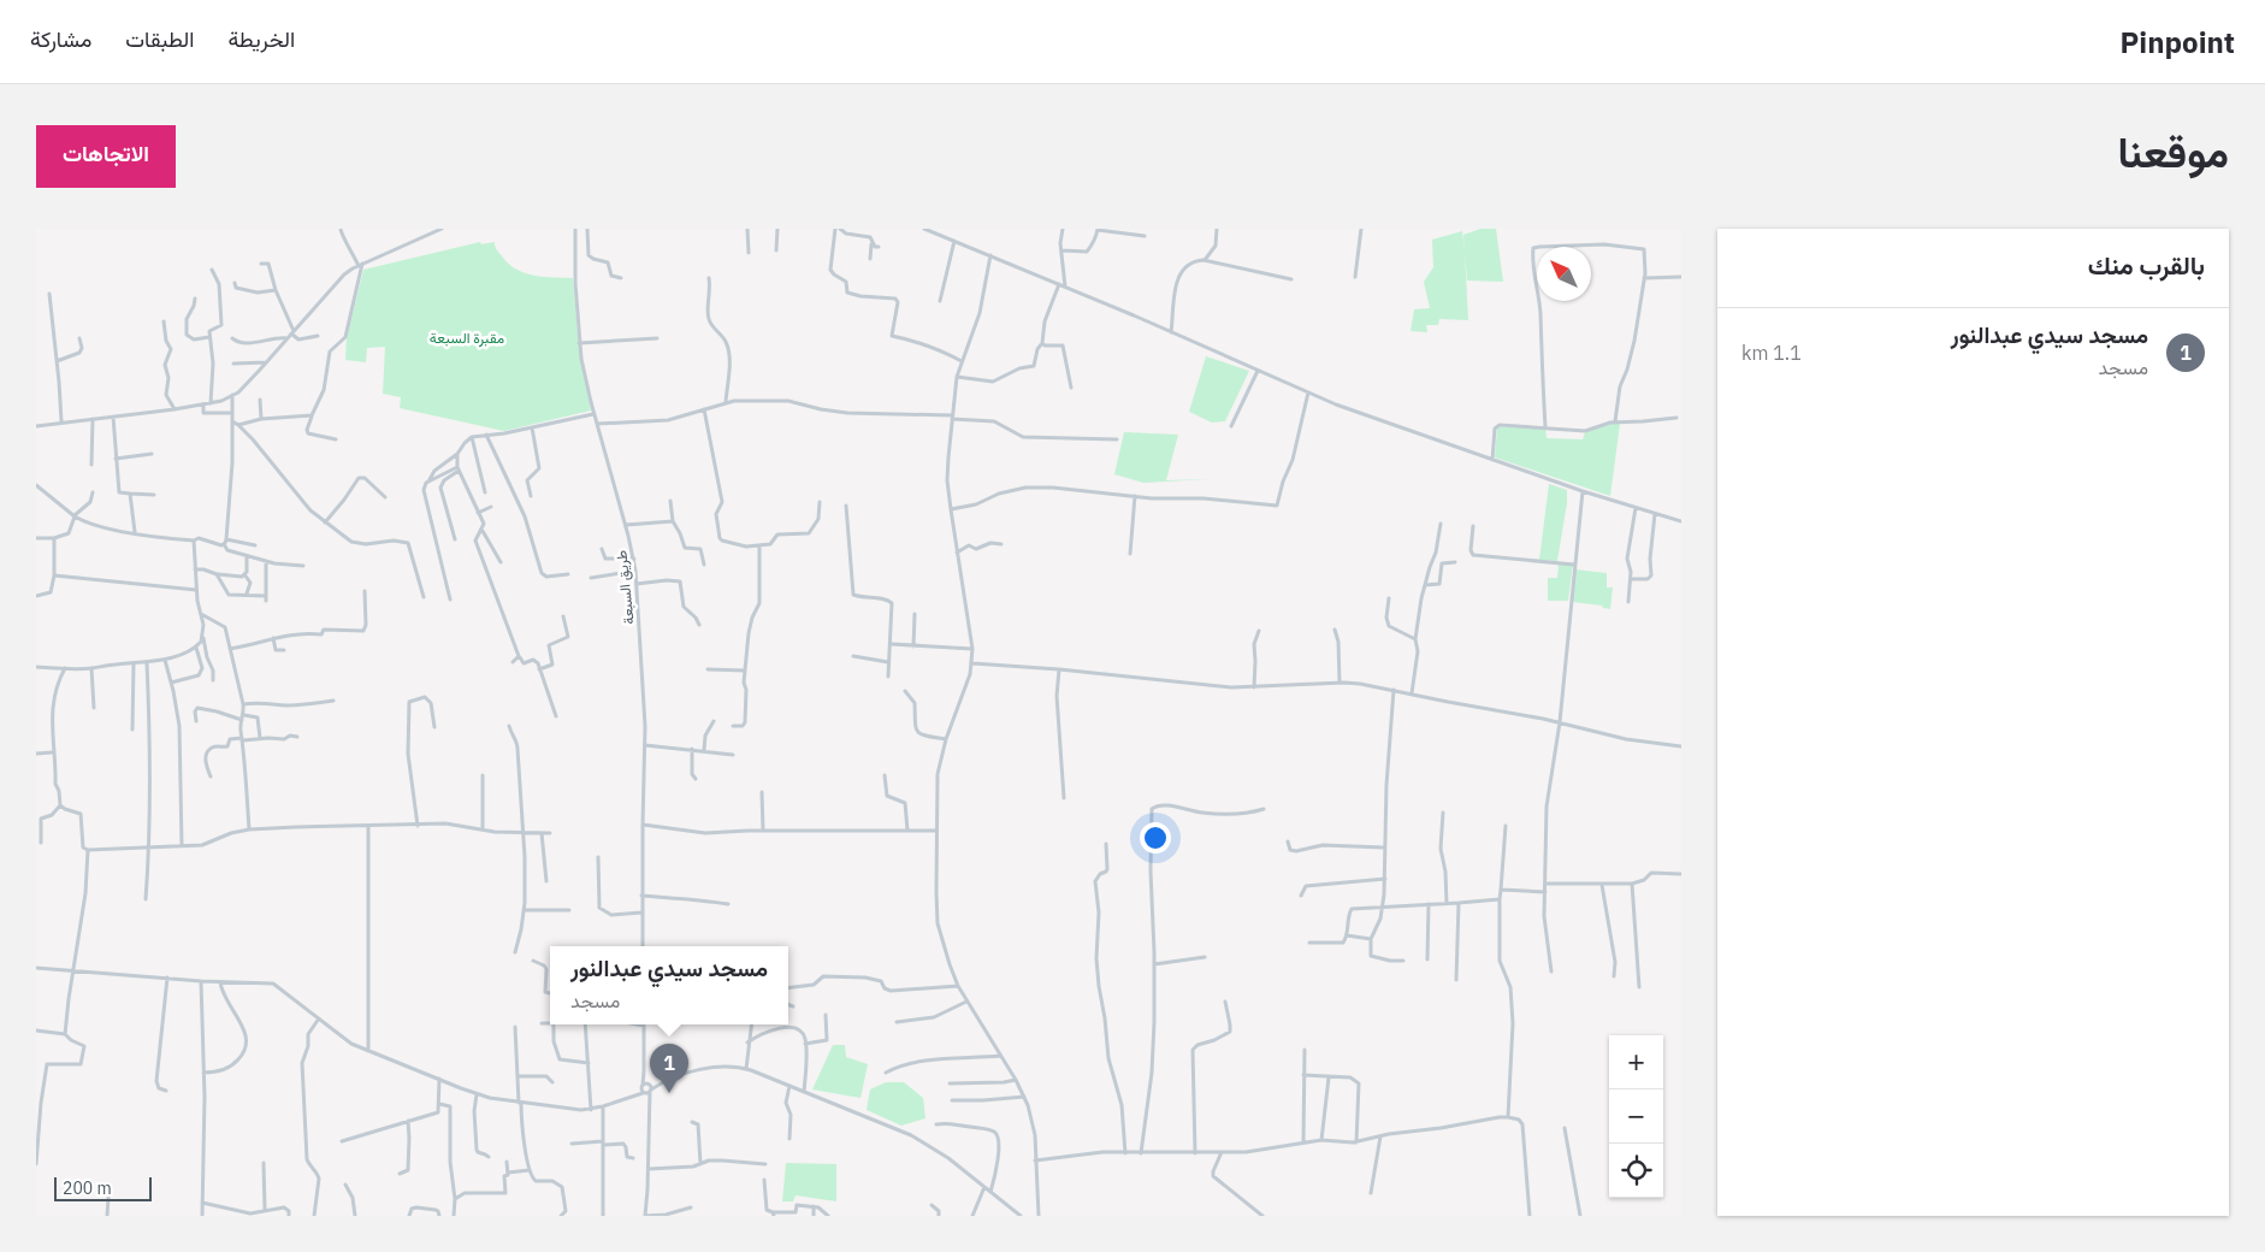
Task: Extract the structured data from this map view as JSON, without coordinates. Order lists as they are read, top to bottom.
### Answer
{
  "streets": {
    "street": ["طريق السبعة"]
  },
  "parks": ["مقبرة السبعة"],
  "scale_bar": "200 m",
  "north": "top left",
  "page": {
    "header": "Pinpoint",
    "nav": ["الخريطة", "الطبقات", "مشاركة"],
    "title": "موقعنا",
    "buttons": "الاتجاهات",
    "heading": "بالقرب منك",
    "list": [
      {
        "mark": "1",
        "name": "مسجد سيدي عبدالنور",
        "note": "مسجد",
        "value": "1.1 km"
      }
    ],
    "popup": ["مسجد سيدي عبدالنور", "مسجد"],
    "map_buttons": ["+", "−"],
    "pins": "1",
    "scale": "200 m"
  }
}
